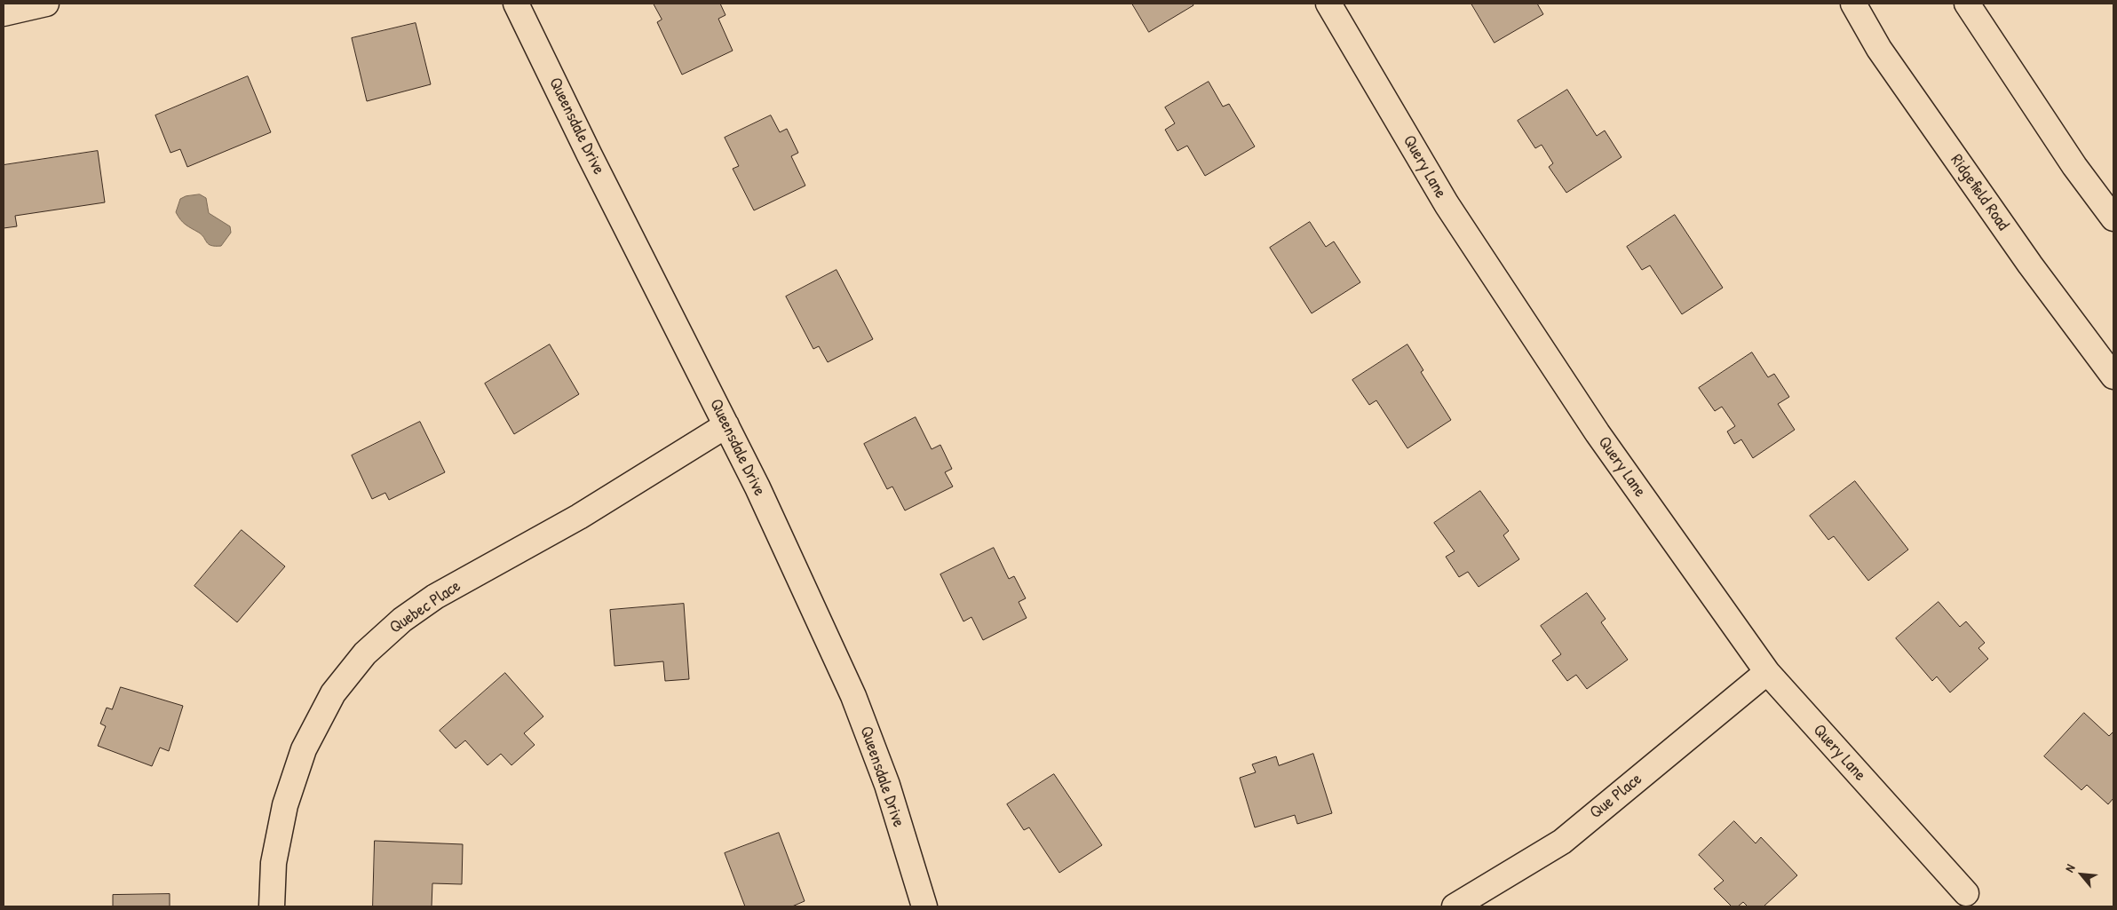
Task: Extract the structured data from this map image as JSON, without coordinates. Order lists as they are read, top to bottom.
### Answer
{
  "streets": {
    "street": [
      "Queensdale Drive",
      "Query Lane",
      "Ridgefield Road",
      "Quebec Place",
      "Que Place"
    ]
  },
  "crossings": [
    ["Queensdale Drive", "Quebec Place"],
    ["Query Lane", "Que Place"]
  ],
  "north": "top left"
}
